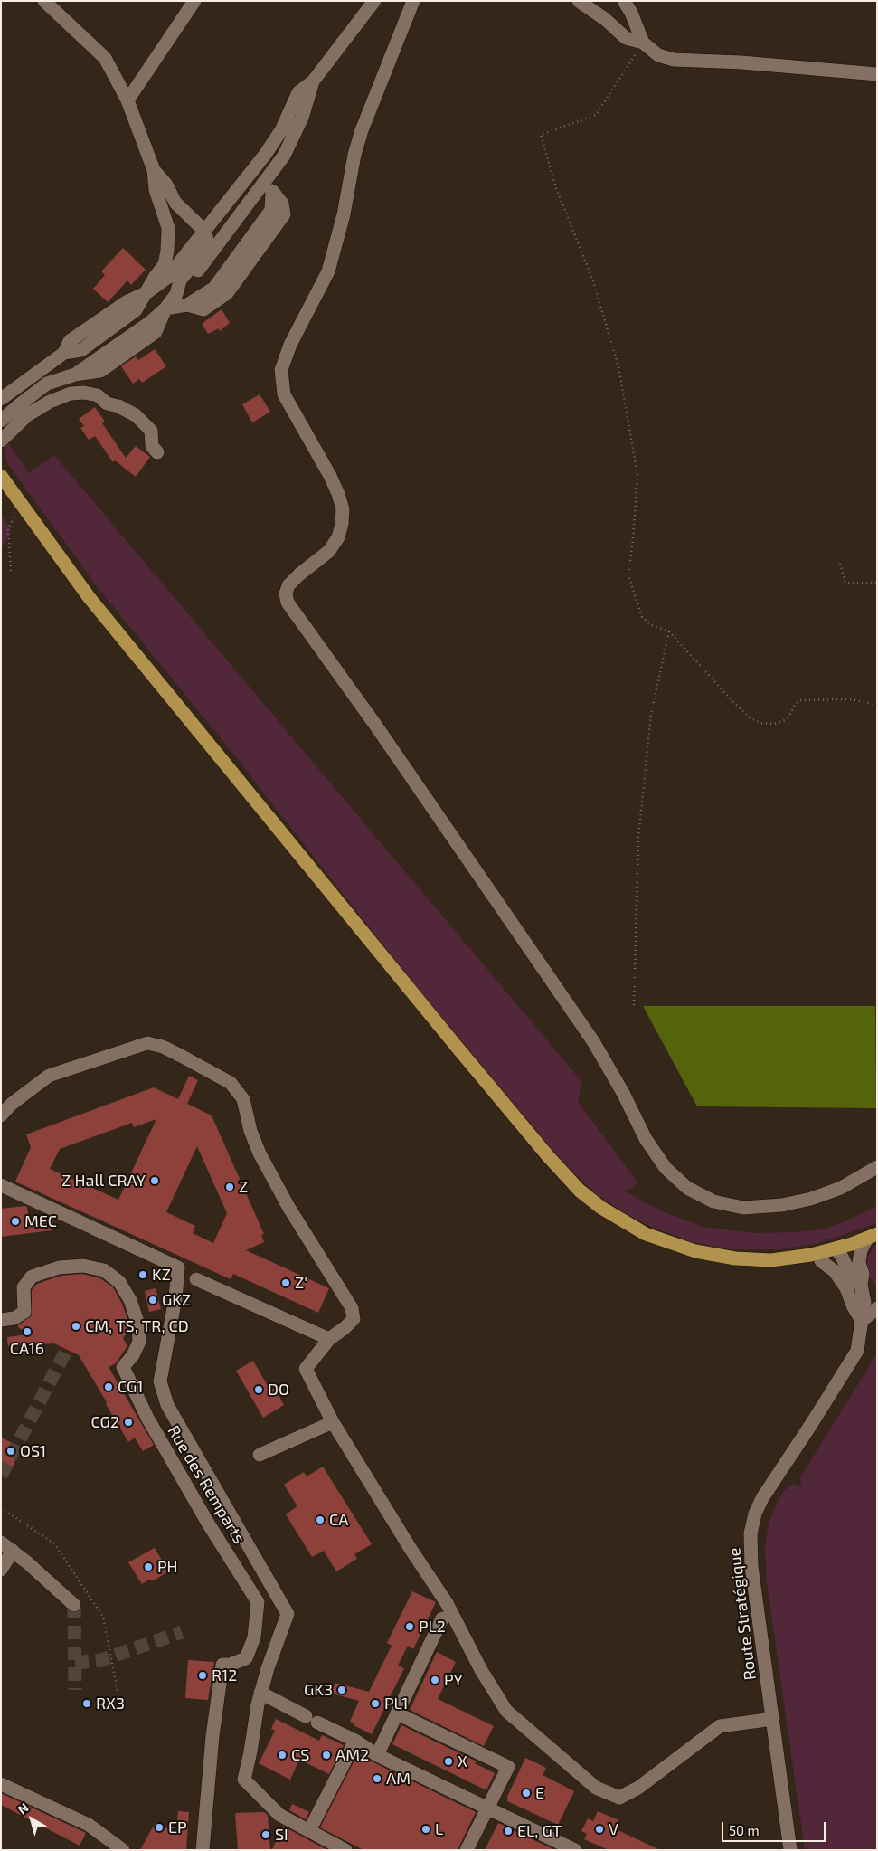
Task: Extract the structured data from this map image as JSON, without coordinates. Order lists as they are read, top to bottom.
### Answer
{
  "streets": {
    "street": ["Rue des Remparts", "Route Stratégique"]
  },
  "places": [
    "Z Hall CRAY",
    "Z",
    "MEC",
    "KZ",
    "Z'",
    "GKZ",
    "CM, TS, TR, CD",
    "CA16",
    "CG1",
    "DO",
    "CG2",
    "OS1",
    "CA",
    "PH",
    "PL2",
    "R12",
    "PY",
    "GK3",
    "RX3",
    "PL1",
    "CS",
    "AM2",
    "X",
    "AM",
    "E",
    "EP",
    "L",
    "V",
    "EL, GT",
    "SI"
  ],
  "scale_bar": "50 m",
  "north": "top left"
}
